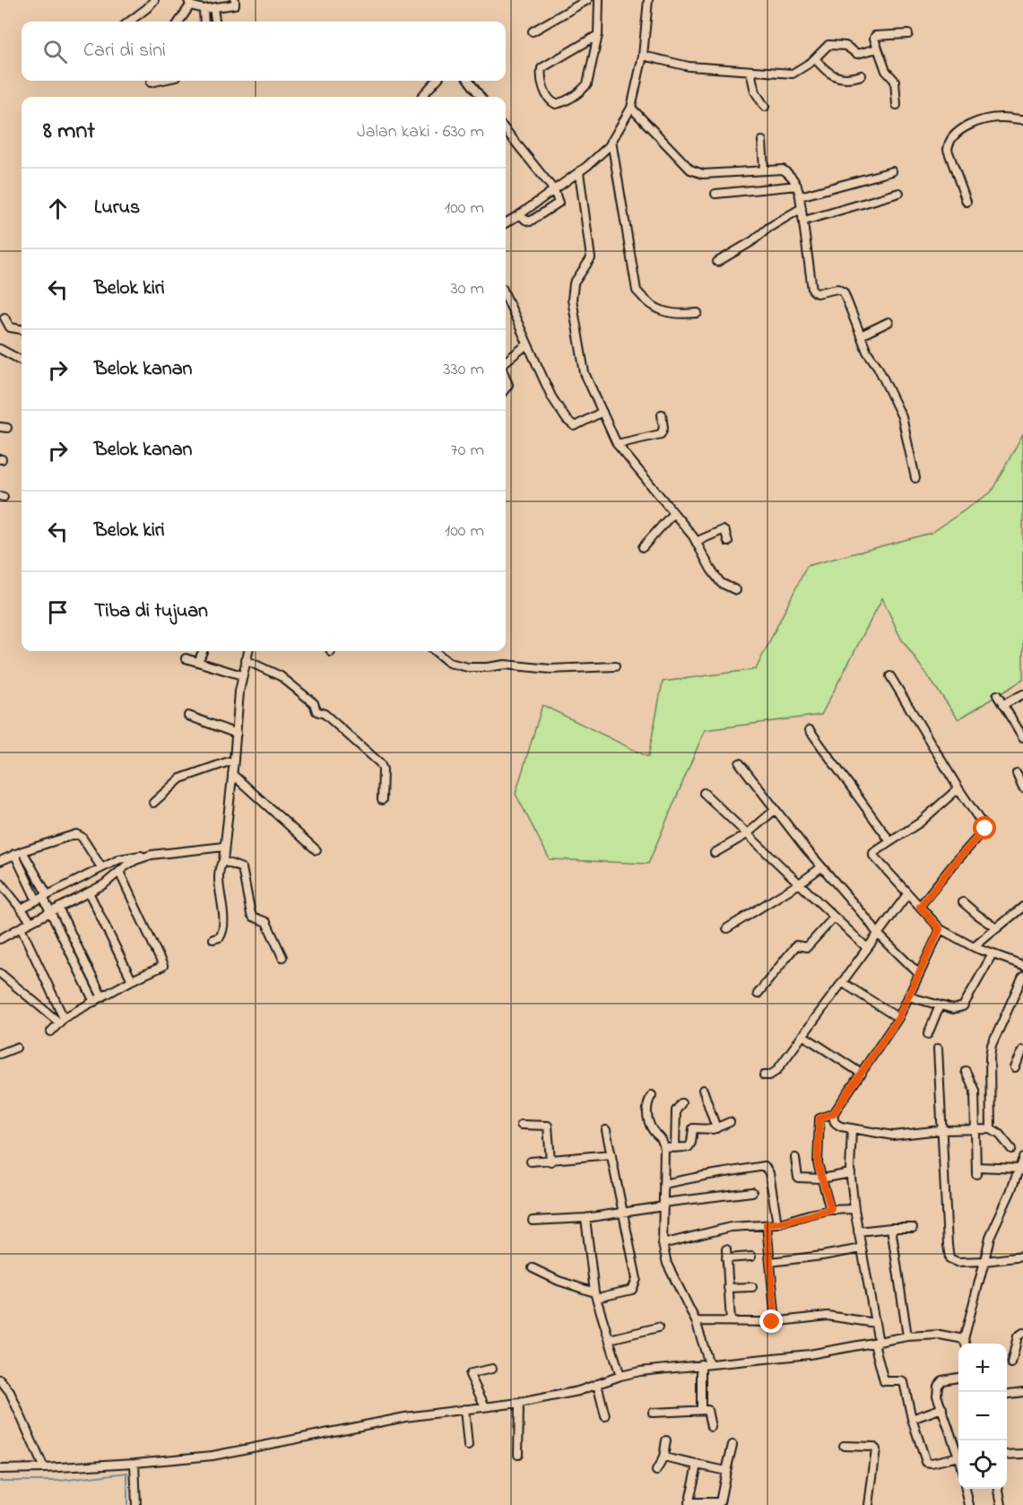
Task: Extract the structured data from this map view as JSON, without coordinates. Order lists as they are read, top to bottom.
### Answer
{
  "page": {
    "search": "Cari di sini",
    "heading": ["8 mnt", "Jalan kaki · 630 m"],
    "list": [
      ["Lurus", "100 m"],
      ["Belok kiri", "30 m"],
      ["Belok kanan", "330 m"],
      ["Belok kanan", "70 m"],
      ["Belok kiri", "100 m"],
      "Tiba di tujuan"
    ],
    "map_buttons": ["+", "−"]
  }
}
